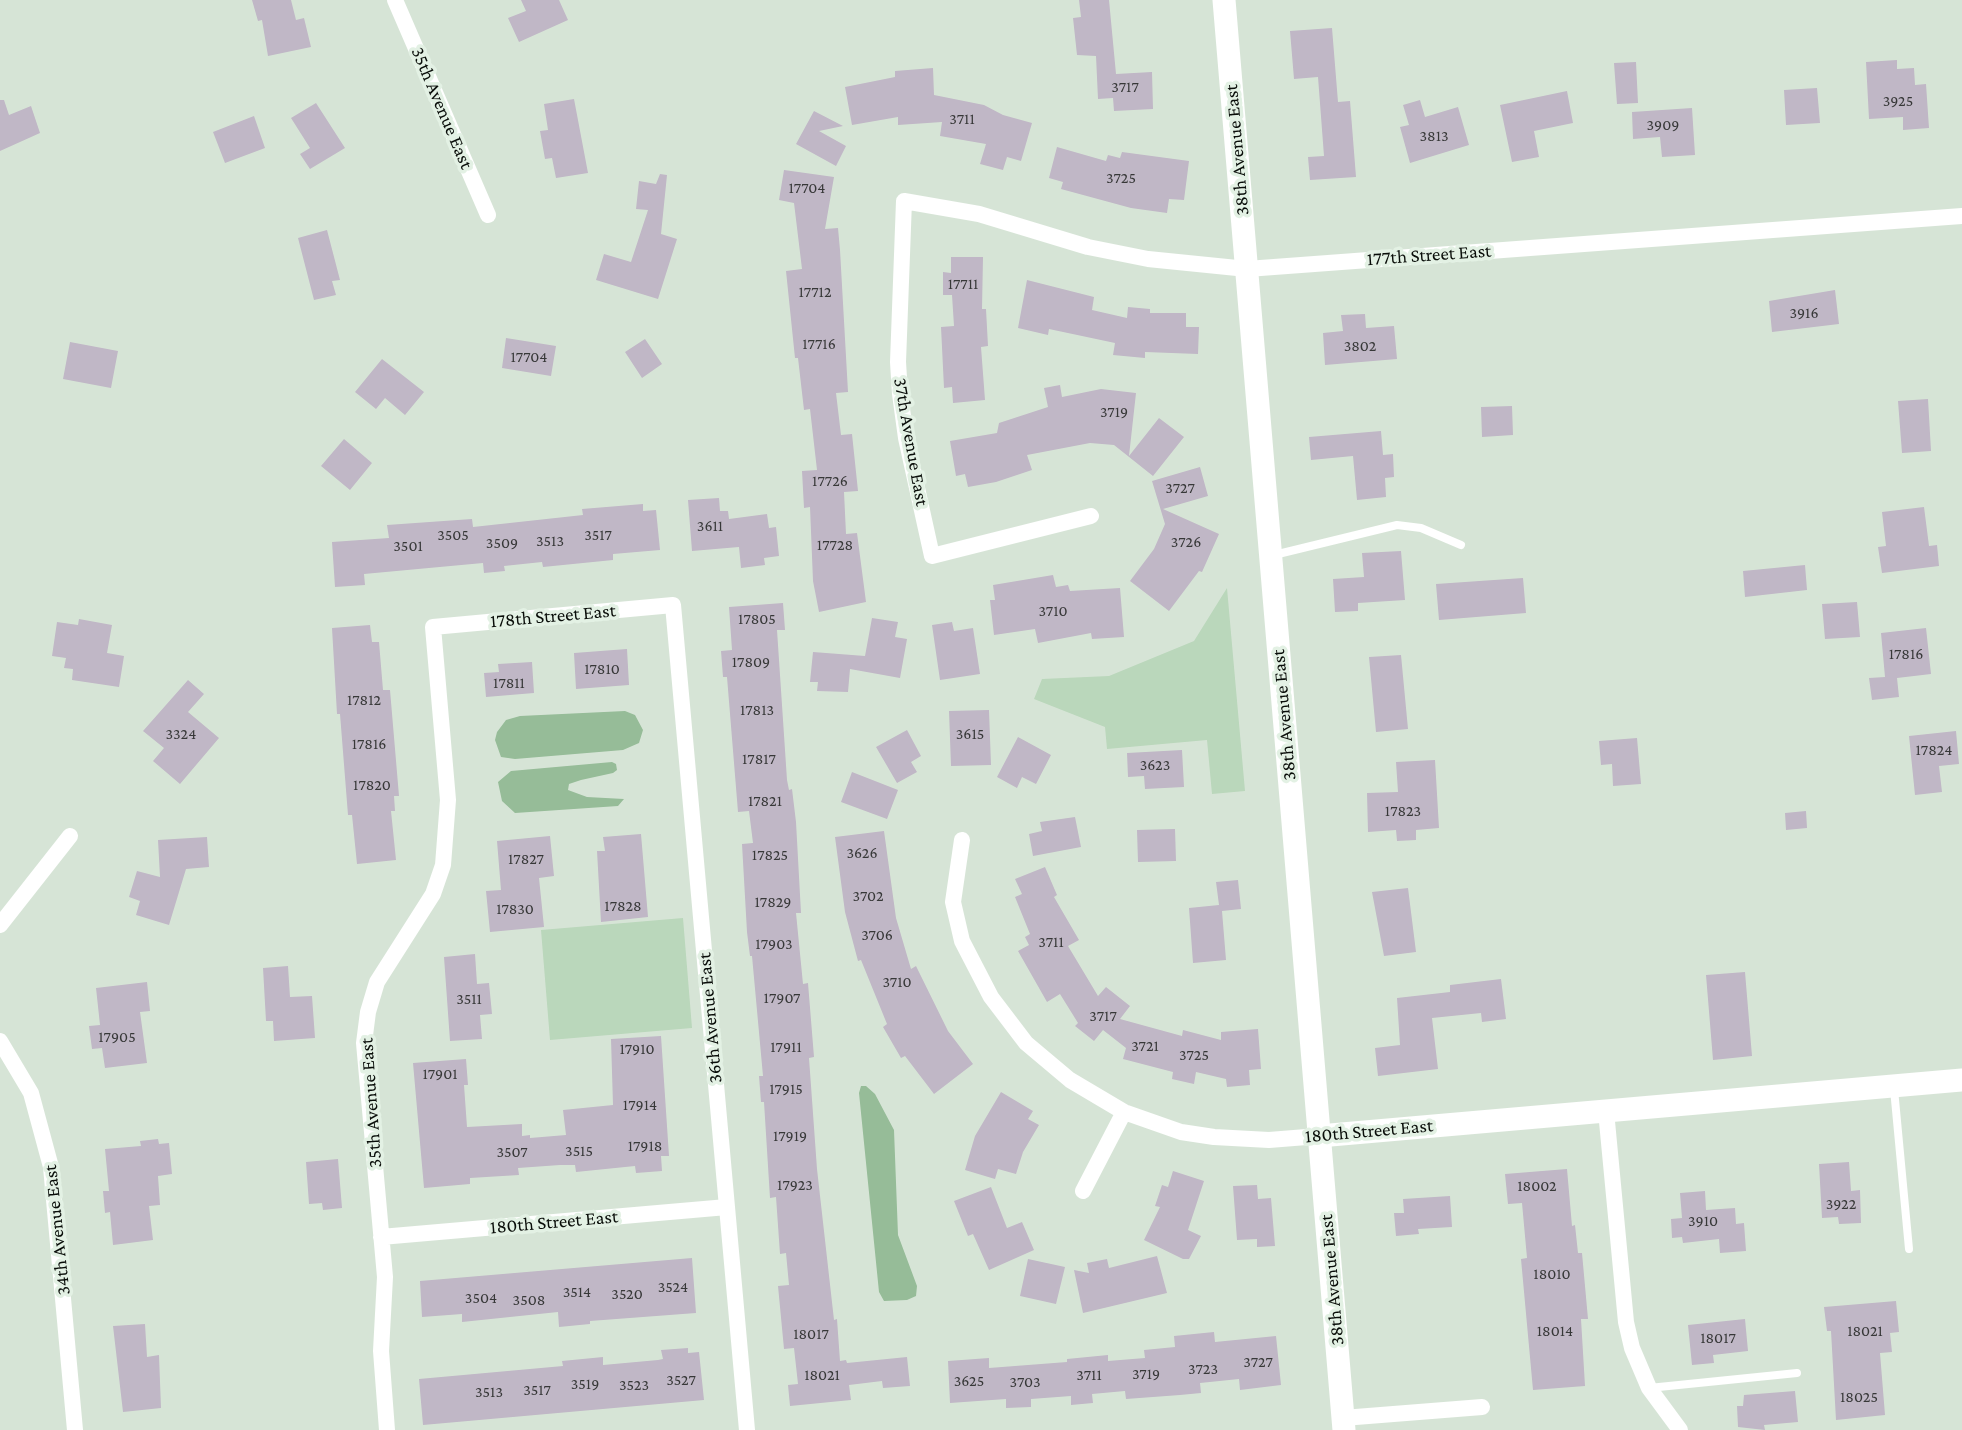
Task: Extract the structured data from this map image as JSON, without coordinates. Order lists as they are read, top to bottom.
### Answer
{
  "streets": {
    "street": [
      "35th Avenue East",
      "38th Avenue East",
      "177th Street East",
      "37th Avenue East",
      "178th Street East",
      "36th Avenue East",
      "180th Street East",
      "34th Avenue East"
    ]
  },
  "crossings": [
    ["35th Avenue East", "178th Street East"],
    ["35th Avenue East", "180th Street East"],
    ["38th Avenue East", "177th Street East"],
    ["38th Avenue East", "180th Street East"],
    ["177th Street East", "37th Avenue East"],
    ["178th Street East", "36th Avenue East"],
    ["36th Avenue East", "180th Street East"]
  ],
  "house_numbers": [
    "3717",
    "3925",
    "3711",
    "3909",
    "3813",
    "3725",
    "17704",
    "17711",
    "17712",
    "3916",
    "17716",
    "3802",
    "17704",
    "3719",
    "17726",
    "3727",
    "3611",
    "3505",
    "3517",
    "3513",
    "3726",
    "3509",
    "17728",
    "3501",
    "3710",
    "17805",
    "17816",
    "17809",
    "17810",
    "17811",
    "17812",
    "17813",
    "3324",
    "3615",
    "17816",
    "17824",
    "17817",
    "3623",
    "17820",
    "17821",
    "17823",
    "3626",
    "17825",
    "17827",
    "3702",
    "17829",
    "17828",
    "17830",
    "3706",
    "3711",
    "17903",
    "3710",
    "17907",
    "3511",
    "3717",
    "17905",
    "3721",
    "17911",
    "17910",
    "3725",
    "17901",
    "17915",
    "17914",
    "17919",
    "17918",
    "3515",
    "3507",
    "17923",
    "18002",
    "3922",
    "3910",
    "18010",
    "3524",
    "3514",
    "3520",
    "3504",
    "3508",
    "18014",
    "18021",
    "18017",
    "18017",
    "3727",
    "3723",
    "3719",
    "18021",
    "3711",
    "3527",
    "3625",
    "3703",
    "3519",
    "3523",
    "3517",
    "3513",
    "18025"
  ]
}
